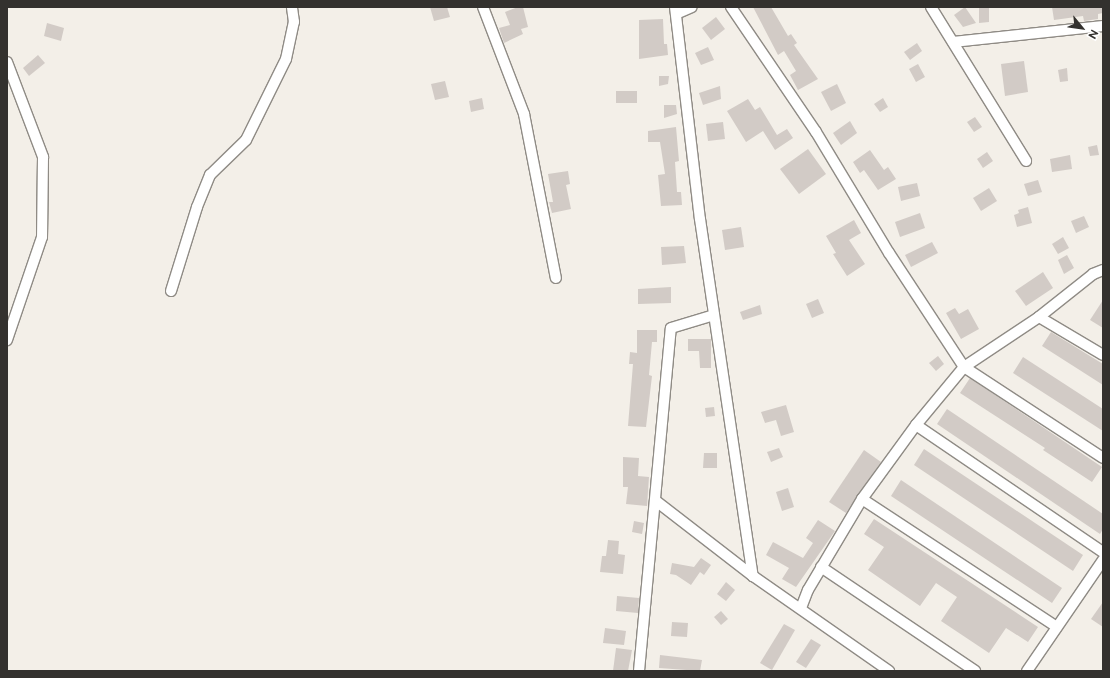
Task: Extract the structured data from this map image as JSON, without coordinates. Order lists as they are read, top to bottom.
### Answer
{
  "north": "bottom right"
}
